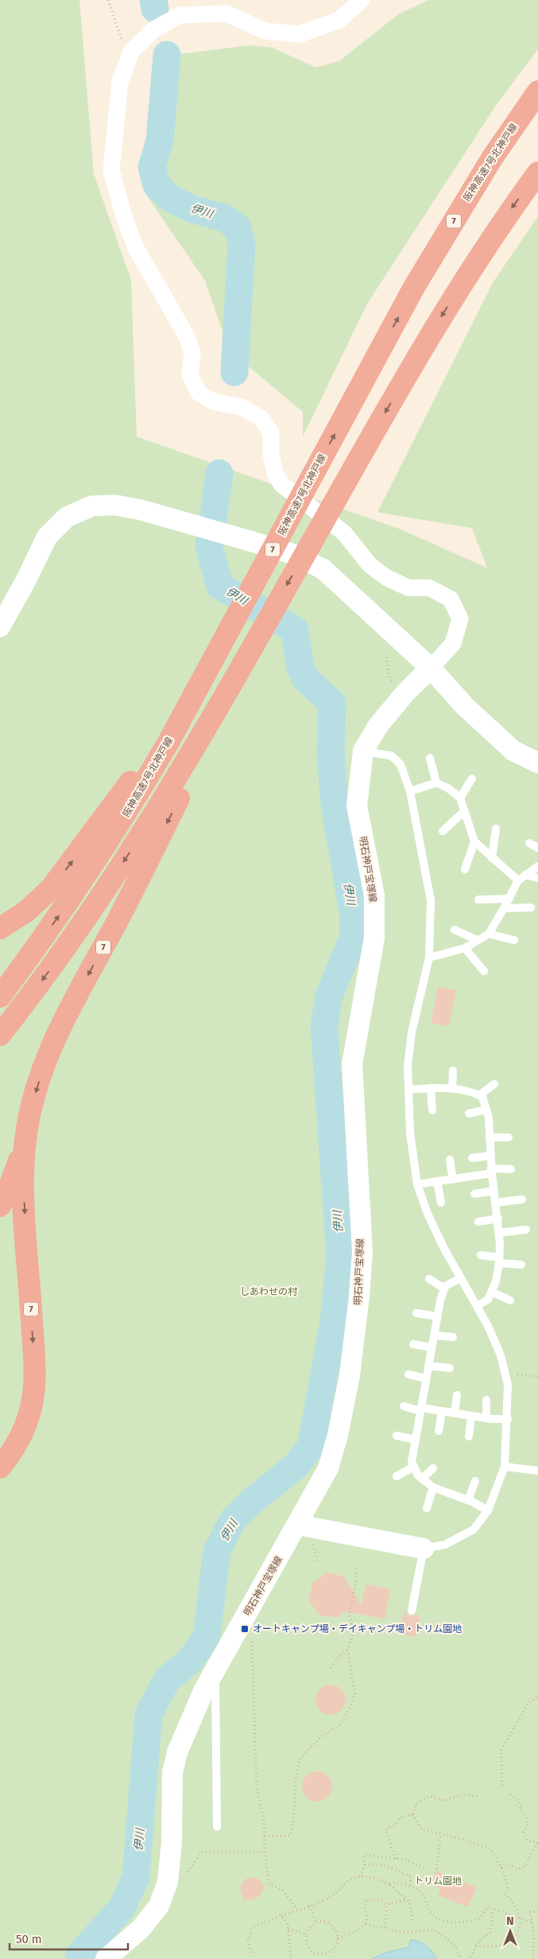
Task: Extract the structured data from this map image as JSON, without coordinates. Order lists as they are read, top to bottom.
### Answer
{
  "streets": {
    "highway": ["阪神高速7号北神戸線", "7"],
    "street": ["明石神戸宝塚線"]
  },
  "crossings": [
    ["阪神高速7号北神戸線", "7"]
  ],
  "water": ["伊川"],
  "parks": ["しあわせの村", "トリム園地"],
  "places": {
    "transit": ["オートキャンプ場・デイキャンプ場・トリム園地"]
  },
  "scale_bar": "50 m",
  "north": "top"
}
